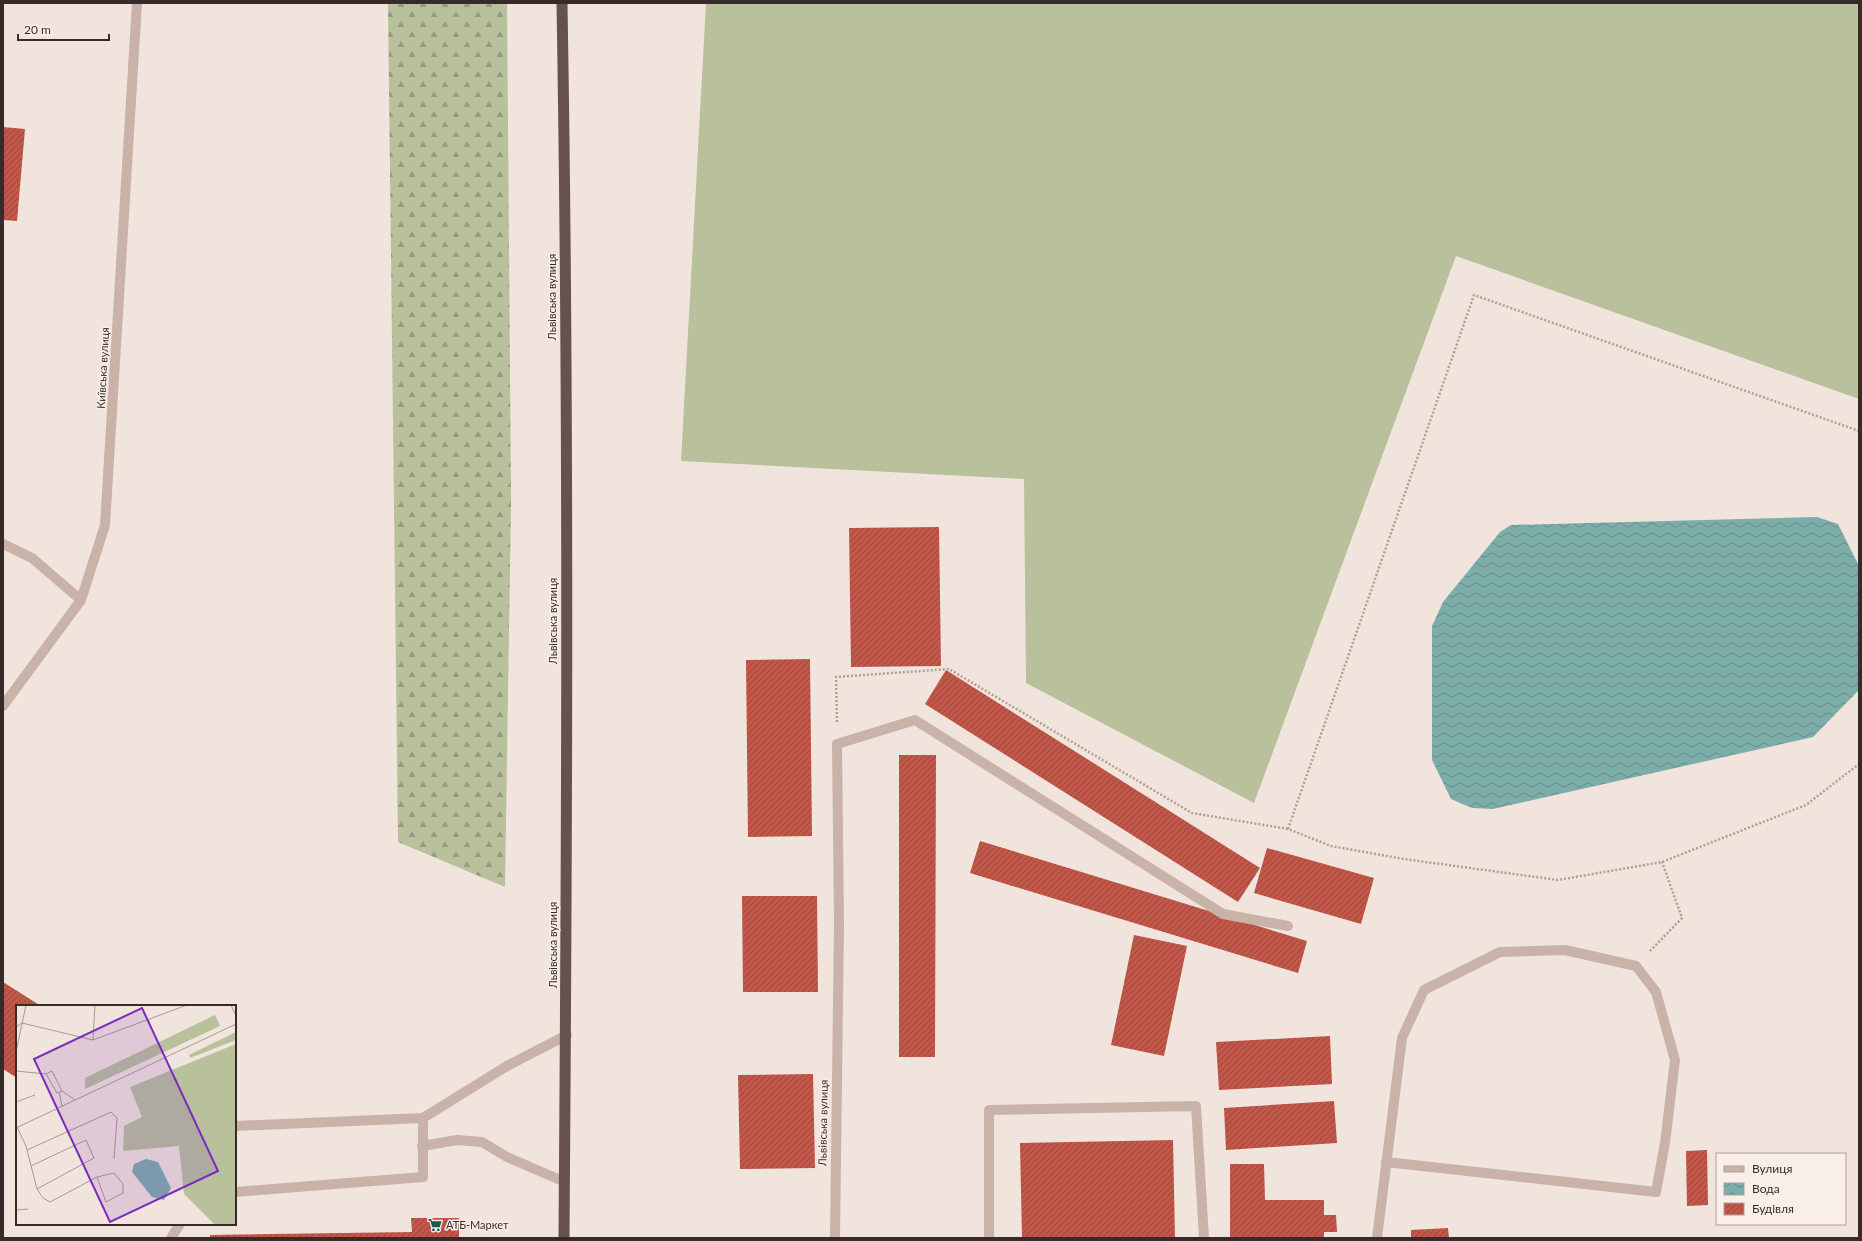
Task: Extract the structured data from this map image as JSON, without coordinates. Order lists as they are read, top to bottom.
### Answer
{
  "streets": {
    "highway": ["Львівська вулиця"],
    "street": ["Київська вулиця"]
  },
  "places": {
    "supermarket": ["АТБ-Маркет"]
  },
  "legend": ["Вулиця", "Вода", "Будівля"],
  "scale_bar": "20 m"
}
